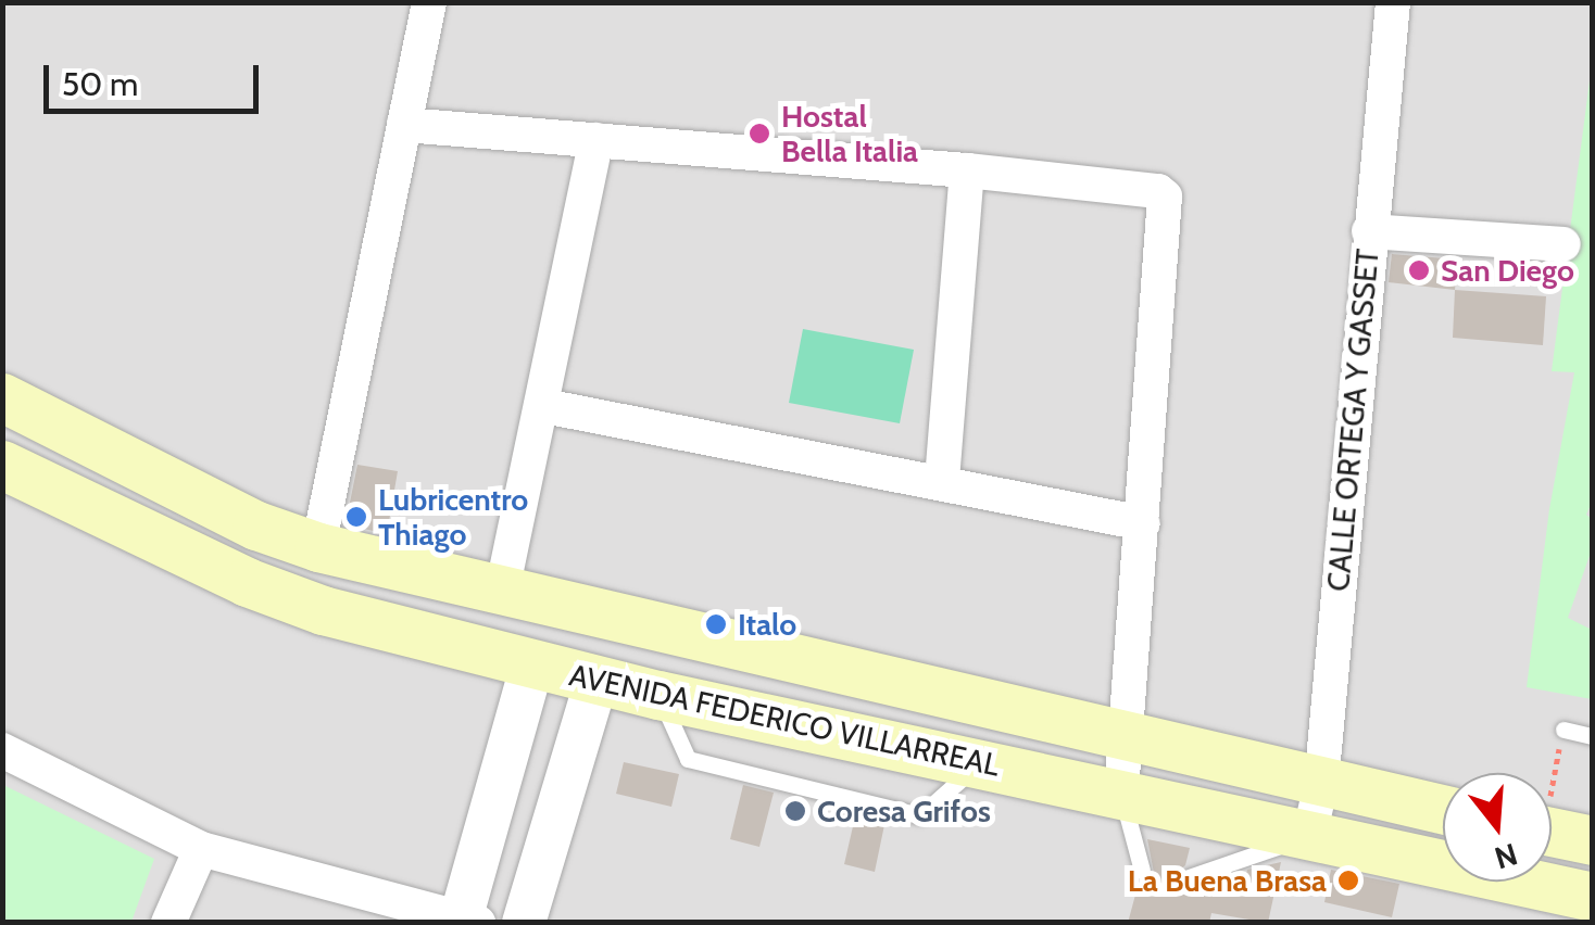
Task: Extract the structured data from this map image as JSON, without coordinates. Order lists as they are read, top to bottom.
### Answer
{
  "streets": {
    "main road": ["AVENIDA FEDERICO VILLARREAL"],
    "street": ["CALLE ORTEGA Y GASSET"]
  },
  "crossings": [
    ["CALLE ORTEGA Y GASSET", "AVENIDA FEDERICO VILLARREAL"]
  ],
  "places": [
    "Hostal Bella Italia",
    "San Diego",
    "Lubricentro Thiago",
    "Italo",
    "Coresa Grifos",
    "La Buena Brasa"
  ],
  "scale_bar": "50 m",
  "north": "bottom"
}
